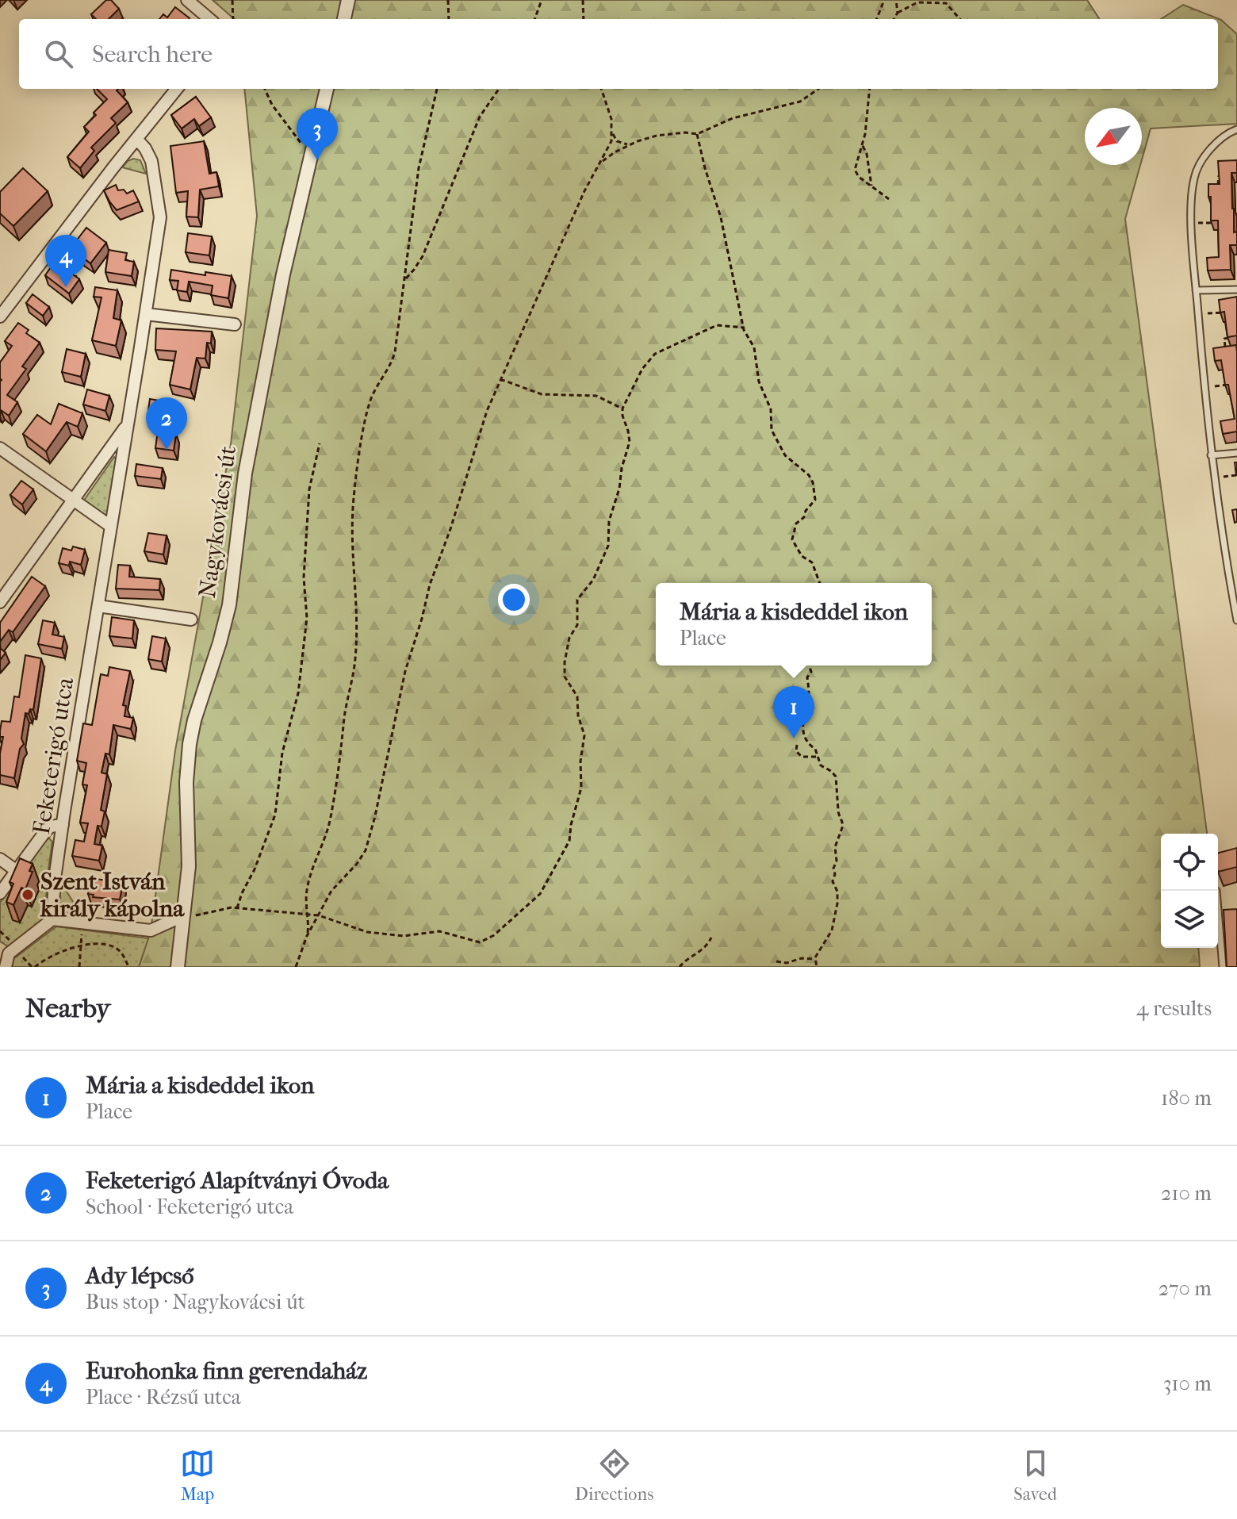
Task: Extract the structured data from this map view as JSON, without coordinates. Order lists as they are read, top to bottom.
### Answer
{
  "streets": {
    "street": ["Nagykovácsi út", "Feketerigó utca"]
  },
  "places": ["Szent István király kápolna"],
  "north": "bottom left",
  "page": {
    "search": "Search here",
    "pins": [
      "3",
      "4",
      "2",
      "1"
    ],
    "popup": ["Mária a kisdeddel ikon", "Place"],
    "heading": ["Nearby", "4 results"],
    "list": [
      {
        "mark": "1",
        "name": "Mária a kisdeddel ikon",
        "note": "Place",
        "value": "180 m"
      },
      {
        "mark": "2",
        "name": "Feketerigó Alapítványi Óvoda",
        "note": "School · Feketerigó utca",
        "value": "210 m"
      },
      {
        "mark": "3",
        "name": "Ady lépcső",
        "note": "Bus stop · Nagykovácsi út",
        "value": "270 m"
      },
      {
        "mark": "4",
        "name": "Eurohonka finn gerendaház",
        "note": "Place · Rézsű utca",
        "value": "310 m"
      }
    ],
    "nav": ["Map", "Directions", "Saved"]
  }
}
